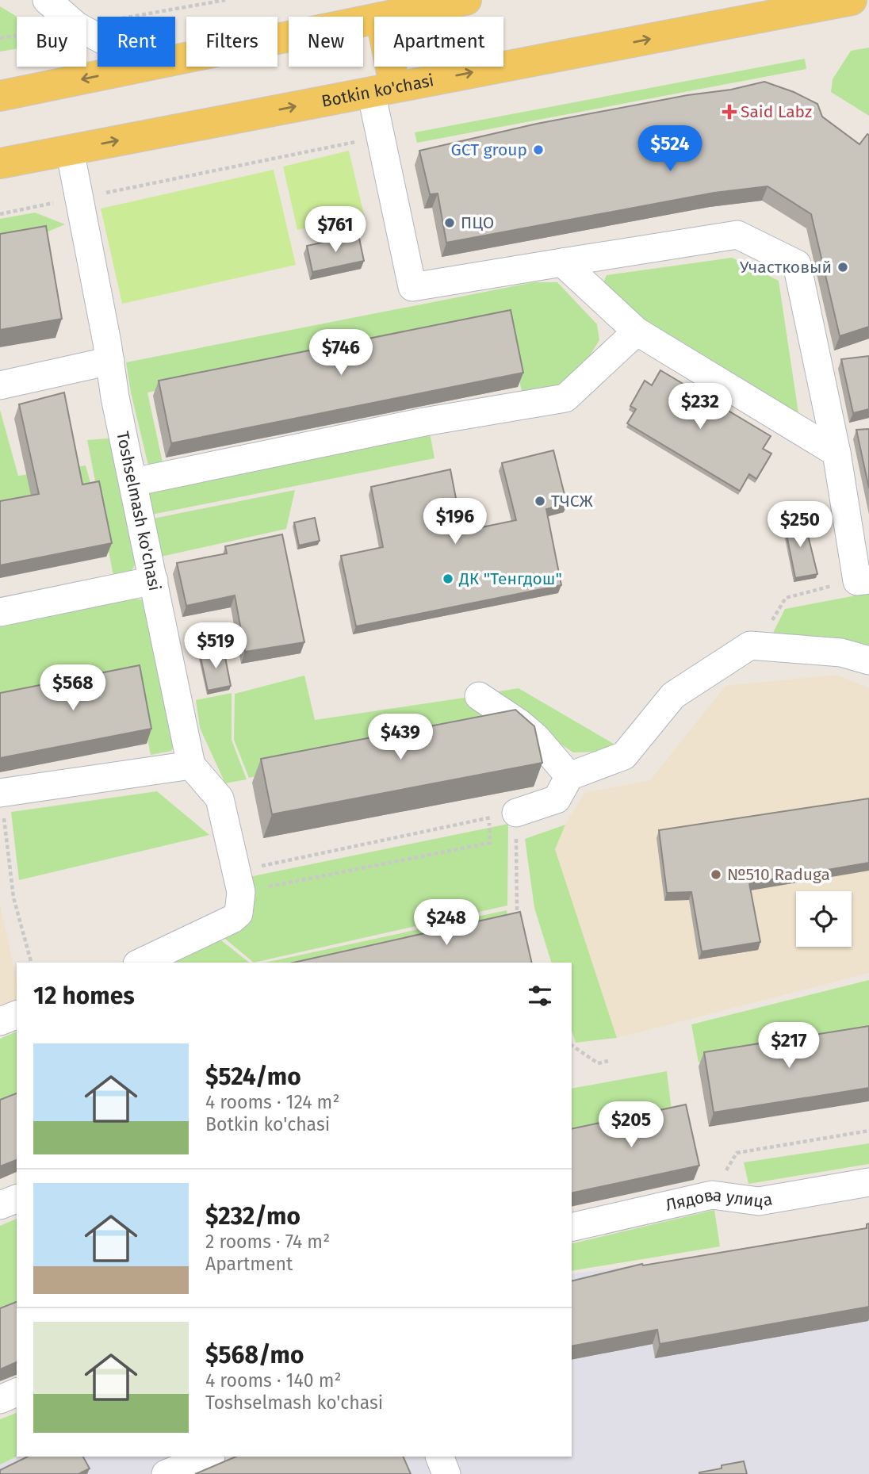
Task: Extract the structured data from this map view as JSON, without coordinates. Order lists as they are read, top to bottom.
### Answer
{
  "streets": {
    "main road": ["Botkin ko'chasi"],
    "street": ["Toshselmash ko'chasi", "Лядова улица"]
  },
  "crossings": [
    ["Botkin ko'chasi", "Toshselmash ko'chasi"]
  ],
  "places": {
    "health": ["Said Labz"],
    "other": [
      "GCT group",
      "ПЦО",
      "Участковый",
      "ТЧСЖ",
      "ДК \"Тенгдош\"",
      "№510 Raduga"
    ]
  },
  "page": {
    "chip": [
      "Buy",
      "Rent",
      "Filters",
      "New",
      "Apartment"
    ],
    "price": [
      "$524",
      "$761",
      "$746",
      "$232",
      "$196",
      "$250",
      "$519",
      "$568",
      "$439",
      "$248",
      "$217",
      "$205"
    ],
    "heading": "12 homes",
    "list": [
      {
        "name": "$524/mo",
        "note": "4 rooms · 124 m² · Botkin ko'chasi"
      },
      {
        "name": "$232/mo",
        "note": "2 rooms · 74 m² · Apartment"
      },
      {
        "name": "$568/mo",
        "note": "4 rooms · 140 m² · Toshselmash ko'chasi"
      }
    ]
  }
}
